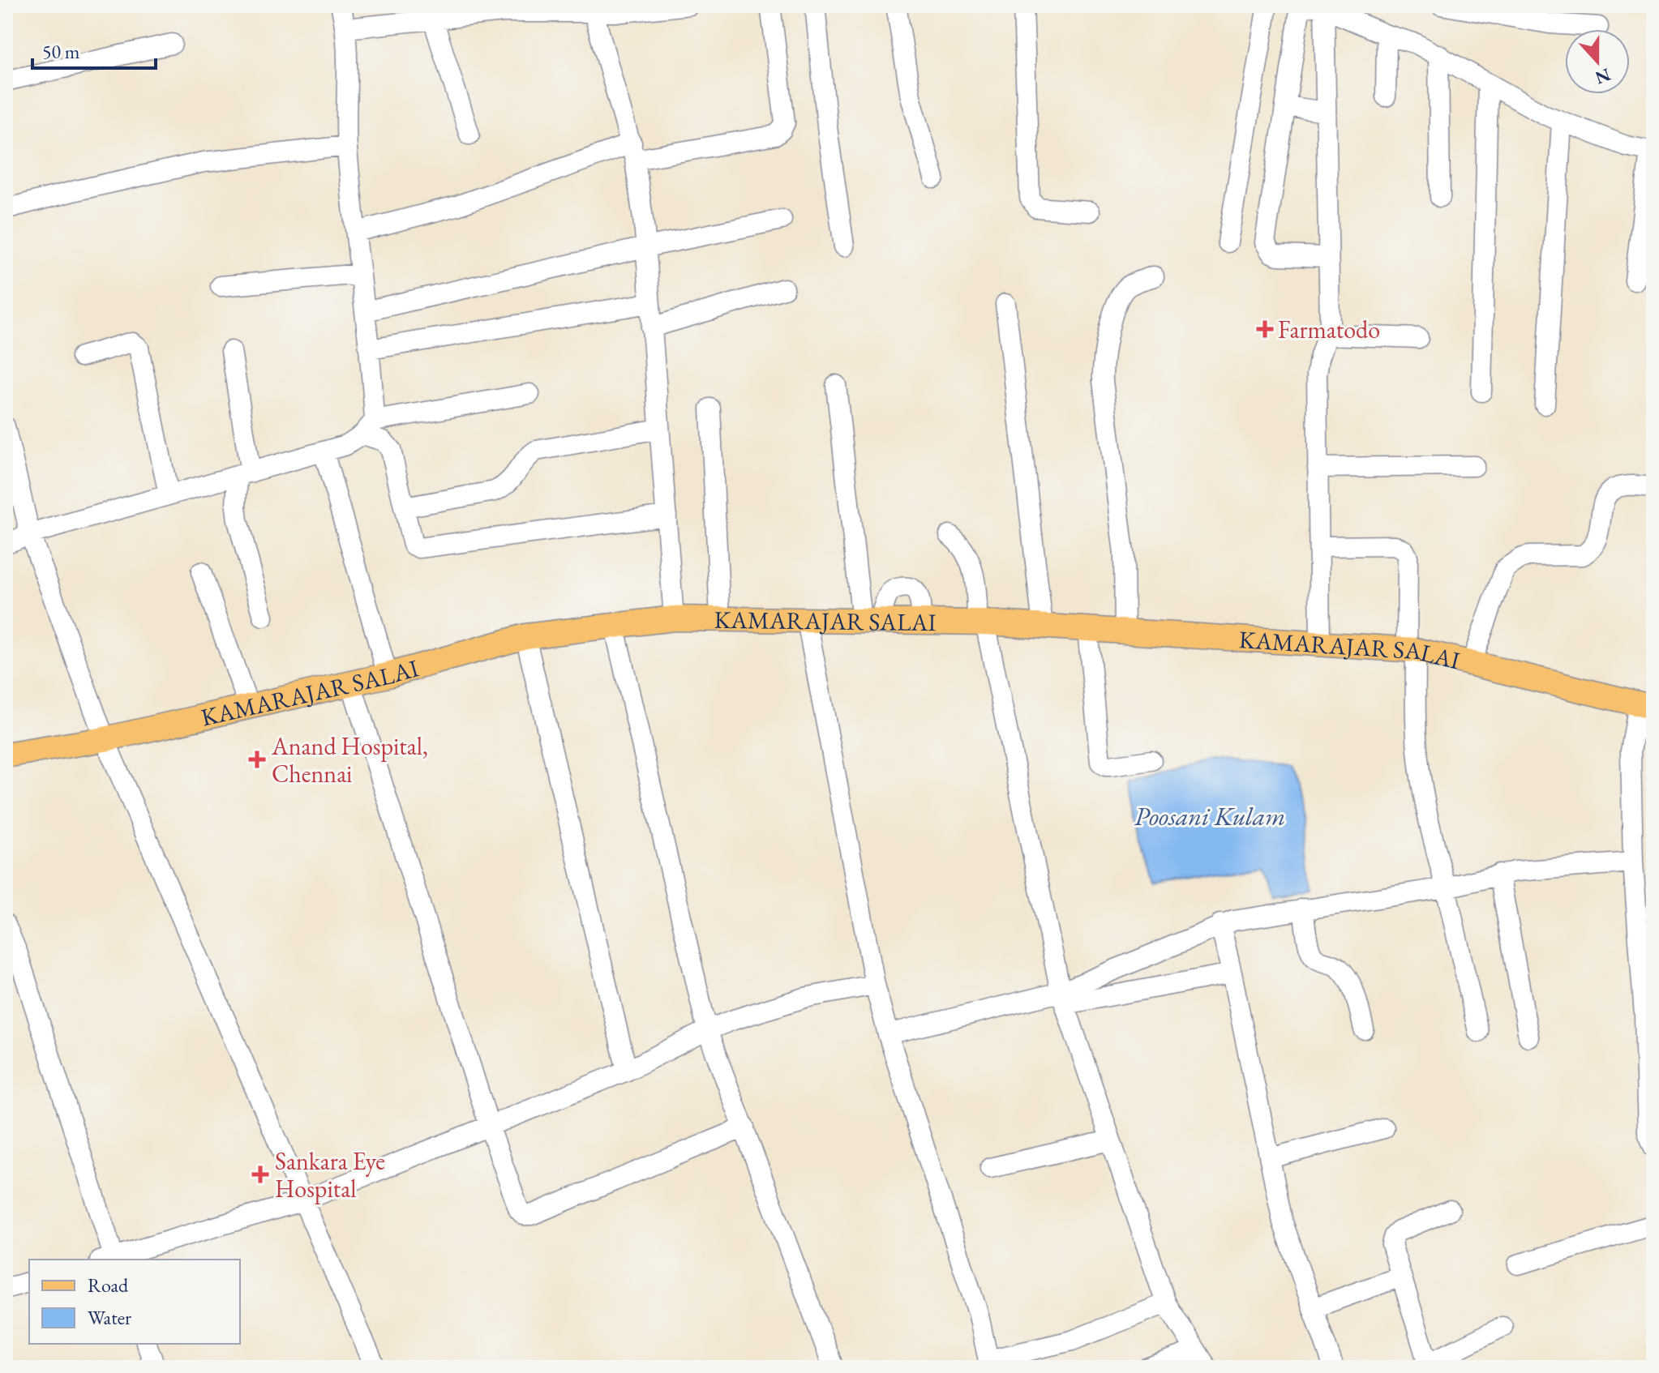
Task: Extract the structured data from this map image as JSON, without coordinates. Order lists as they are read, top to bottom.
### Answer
{
  "streets": {
    "main road": ["KAMARAJAR SALAI"]
  },
  "water": ["Poosani Kulam"],
  "places": {
    "health": ["Farmatodo", "Anand Hospital, Chennai", "Sankara Eye Hospital"]
  },
  "legend": ["Road", "Water"],
  "scale_bar": "50 m",
  "north": "bottom"
}
